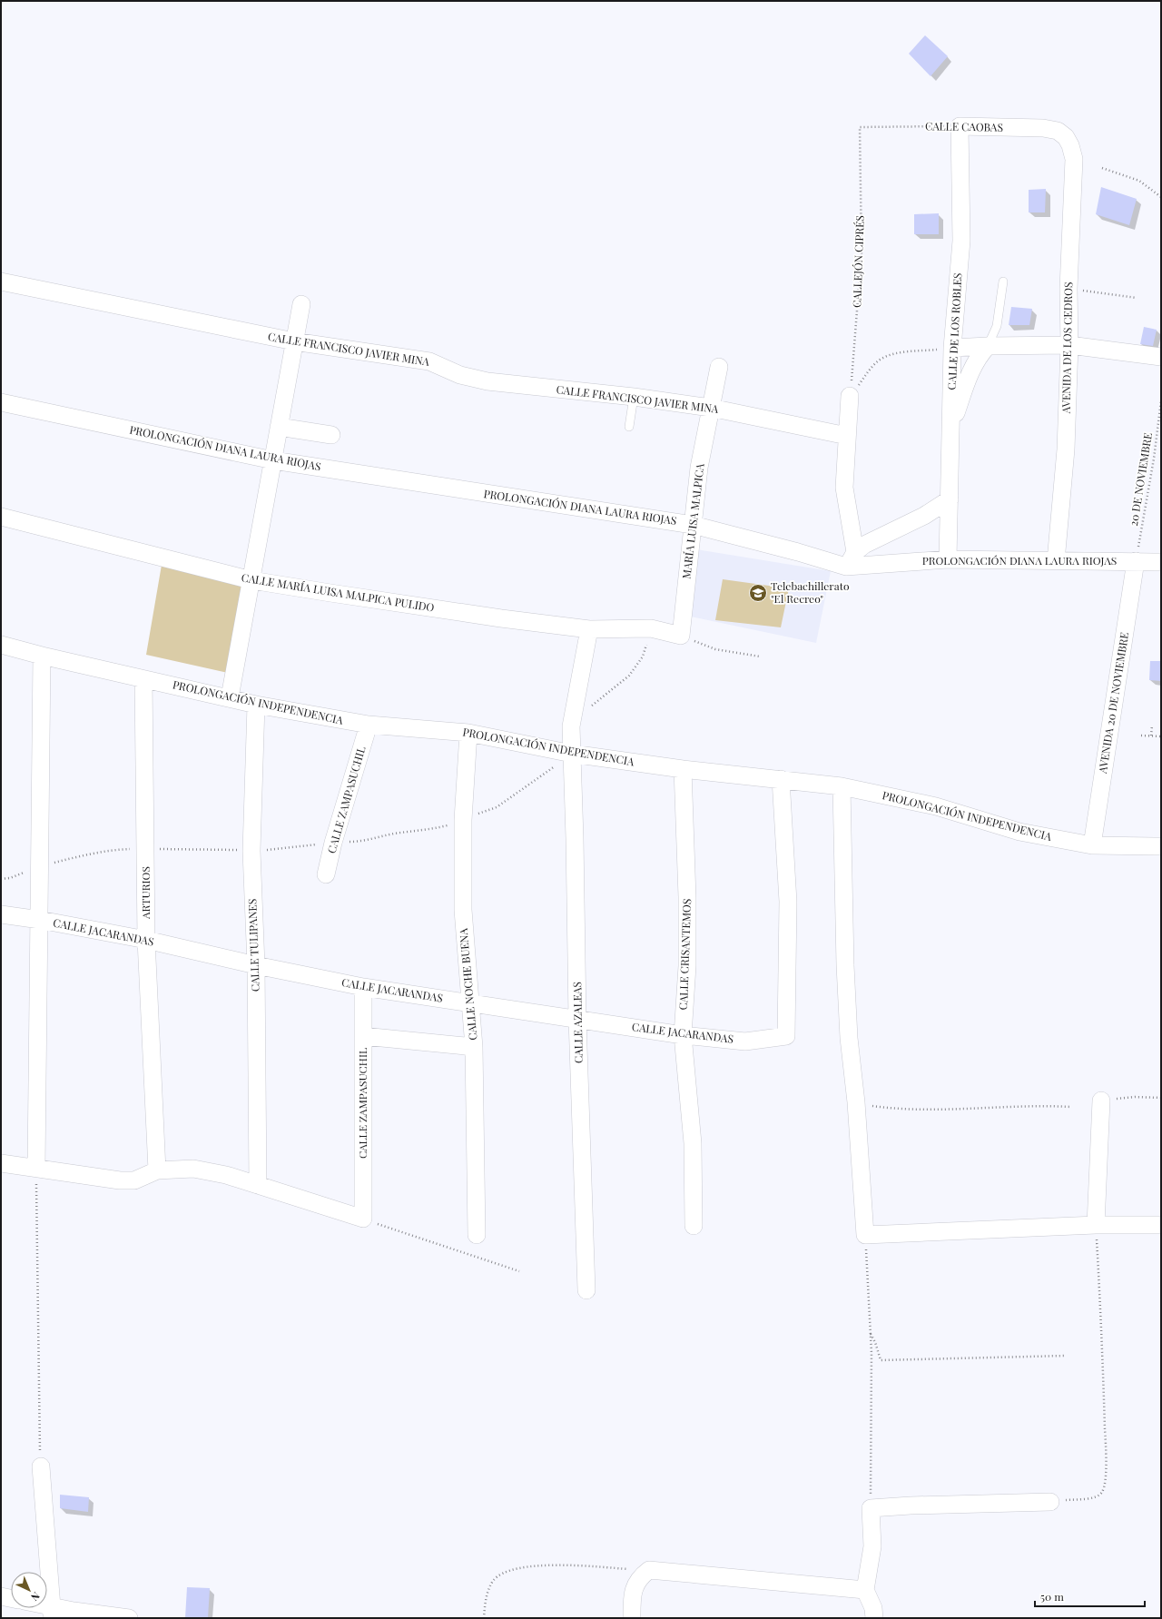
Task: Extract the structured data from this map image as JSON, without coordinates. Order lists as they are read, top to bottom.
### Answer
{
  "streets": {
    "street": [
      "CALLE CAOBAS",
      "CALLE DE LOS ROBLES",
      "AVENIDA DE LOS CEDROS",
      "CALLE FRANCISCO JAVIER MINA",
      "PROLONGACIÓN DIANA LAURA RIOJAS",
      "MARÍA LUISA MALPICA",
      "CALLE MARÍA LUISA MALPICA PULIDO",
      "PROLONGACIÓN INDEPENDENCIA",
      "AVENIDA 20 DE NOVIEMBRE",
      "CALLE ZAMPASUCHIL",
      "ARTURIOS",
      "CALLE JACARANDAS",
      "CALLE TULIPANES",
      "CALLE CRISANTEMOS",
      "CALLE NOCHE BUENA",
      "CALLE AZALEAS"
    ],
    "path": ["CALLEJÓN CIPRÉS", "20 DE NOVIEMBRE"]
  },
  "crossings": [
    ["CALLE CAOBAS", "CALLEJÓN CIPRÉS"],
    ["CALLE CAOBAS", "CALLE DE LOS ROBLES"],
    ["CALLE CAOBAS", "AVENIDA DE LOS CEDROS"],
    ["CALLE DE LOS ROBLES", "PROLONGACIÓN DIANA LAURA RIOJAS"],
    ["AVENIDA DE LOS CEDROS", "PROLONGACIÓN DIANA LAURA RIOJAS"],
    ["CALLE FRANCISCO JAVIER MINA", "MARÍA LUISA MALPICA"],
    ["PROLONGACIÓN DIANA LAURA RIOJAS", "20 DE NOVIEMBRE"],
    ["PROLONGACIÓN DIANA LAURA RIOJAS", "MARÍA LUISA MALPICA"],
    ["PROLONGACIÓN DIANA LAURA RIOJAS", "AVENIDA 20 DE NOVIEMBRE"],
    ["20 DE NOVIEMBRE", "AVENIDA 20 DE NOVIEMBRE"],
    ["MARÍA LUISA MALPICA", "CALLE MARÍA LUISA MALPICA PULIDO"],
    ["CALLE MARÍA LUISA MALPICA PULIDO", "CALLE AZALEAS"],
    ["PROLONGACIÓN INDEPENDENCIA", "AVENIDA 20 DE NOVIEMBRE"],
    ["PROLONGACIÓN INDEPENDENCIA", "CALLE ZAMPASUCHIL"],
    ["PROLONGACIÓN INDEPENDENCIA", "ARTURIOS"],
    ["PROLONGACIÓN INDEPENDENCIA", "CALLE JACARANDAS"],
    ["PROLONGACIÓN INDEPENDENCIA", "CALLE TULIPANES"],
    ["PROLONGACIÓN INDEPENDENCIA", "CALLE CRISANTEMOS"],
    ["PROLONGACIÓN INDEPENDENCIA", "CALLE NOCHE BUENA"],
    ["PROLONGACIÓN INDEPENDENCIA", "CALLE AZALEAS"],
    ["CALLE ZAMPASUCHIL", "CALLE JACARANDAS"],
    ["ARTURIOS", "CALLE JACARANDAS"],
    ["CALLE JACARANDAS", "CALLE TULIPANES"],
    ["CALLE JACARANDAS", "CALLE CRISANTEMOS"],
    ["CALLE JACARANDAS", "CALLE NOCHE BUENA"],
    ["CALLE JACARANDAS", "CALLE AZALEAS"]
  ],
  "places": {
    "school or university": ["Telebachillerato \"El Recreo\""]
  },
  "scale_bar": "50 m",
  "north": "bottom right"
}
